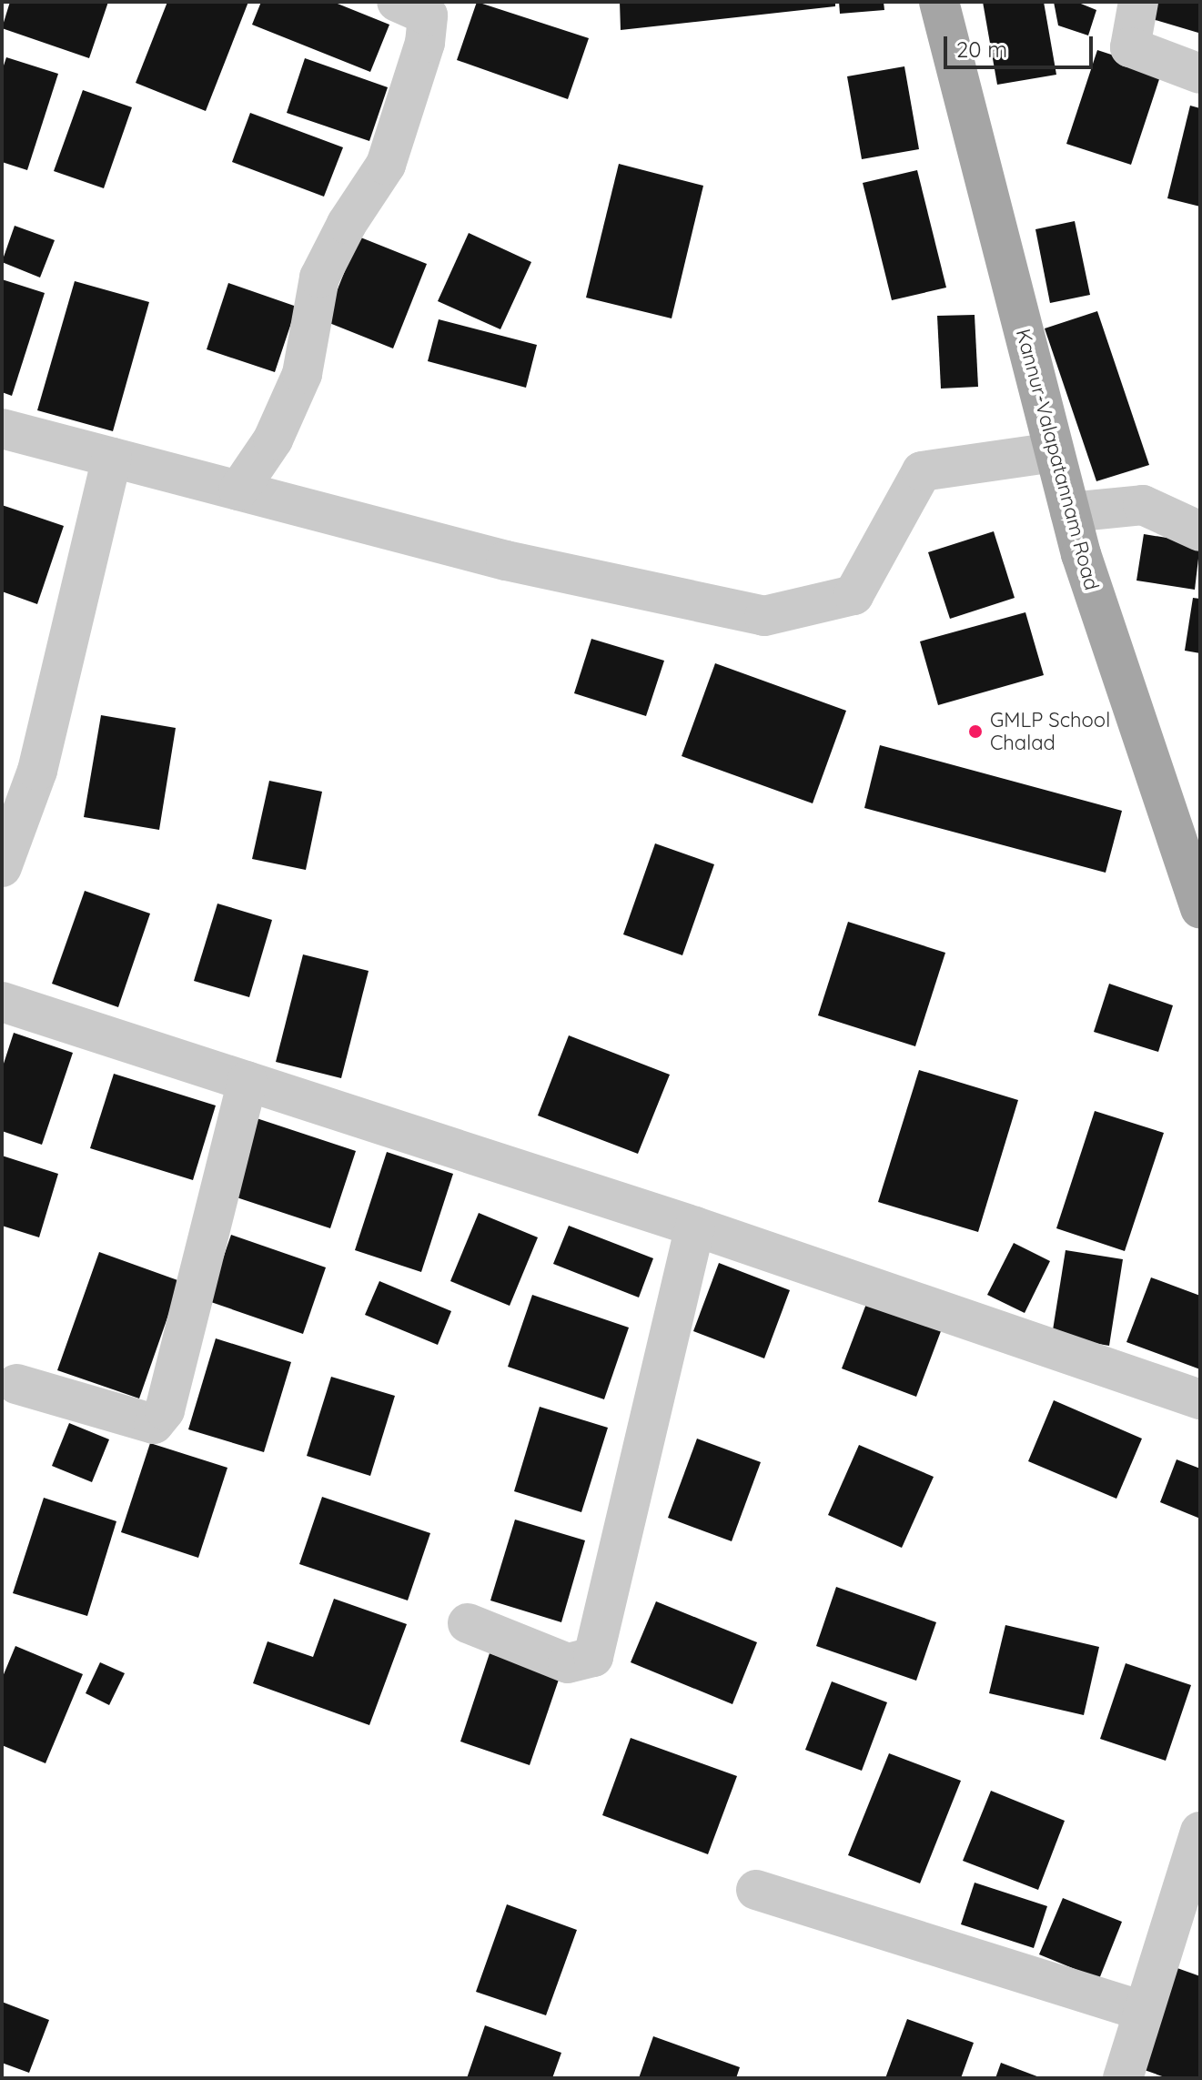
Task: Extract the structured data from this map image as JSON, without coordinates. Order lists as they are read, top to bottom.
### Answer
{
  "streets": {
    "main road": ["Kannur-Valapatannam Road"]
  },
  "places": ["GMLP School Chalad"],
  "scale_bar": "20 m"
}
